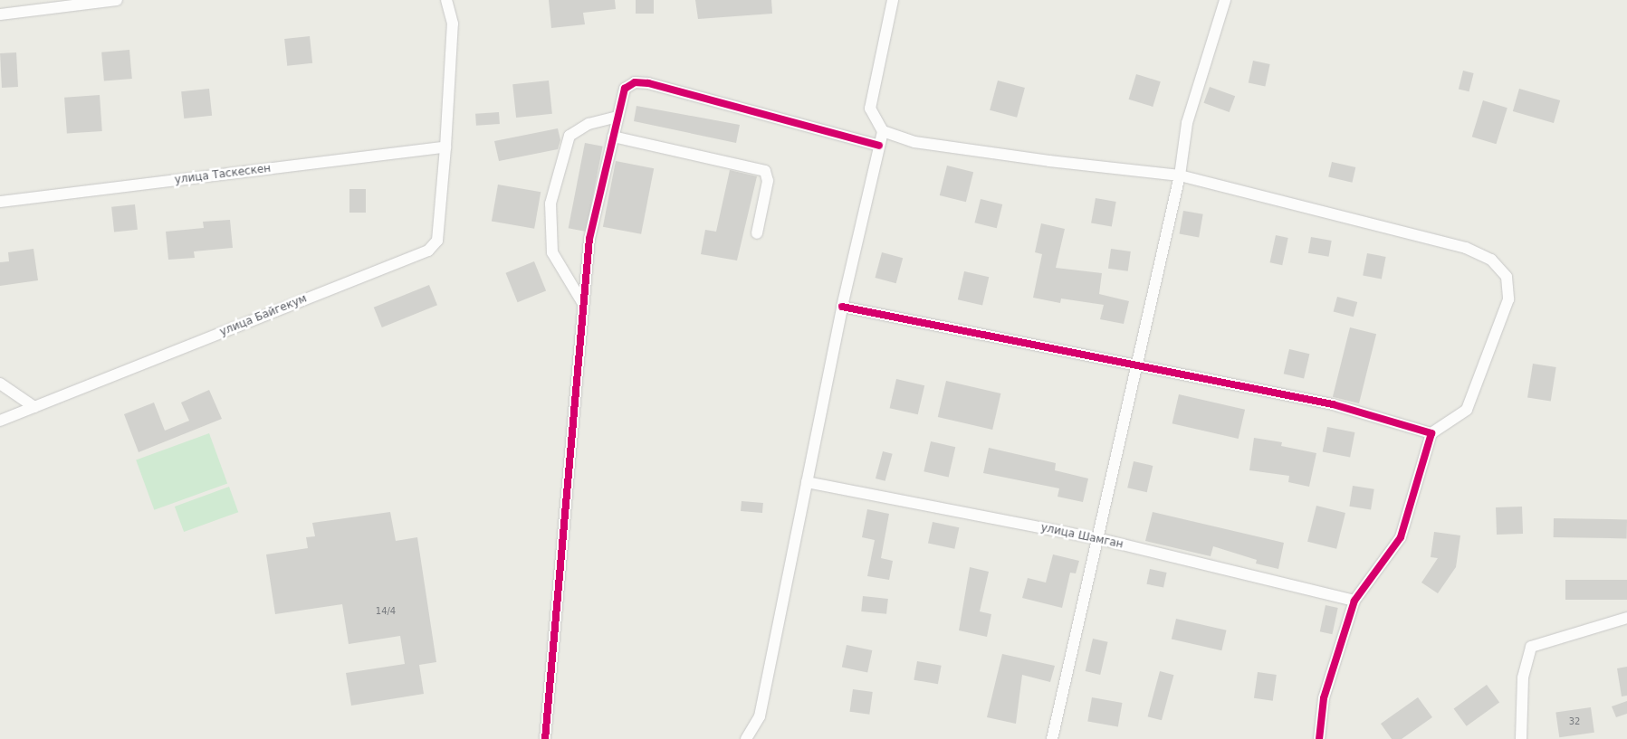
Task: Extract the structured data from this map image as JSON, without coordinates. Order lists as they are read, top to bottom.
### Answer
{
  "streets": {
    "street": ["улица Таскескен", "улица Байгекум", "улица Шамган"]
  },
  "crossings": [
    ["улица Таскескен", "улица Байгекум"]
  ],
  "house_numbers": ["14/4", "32"]
}
